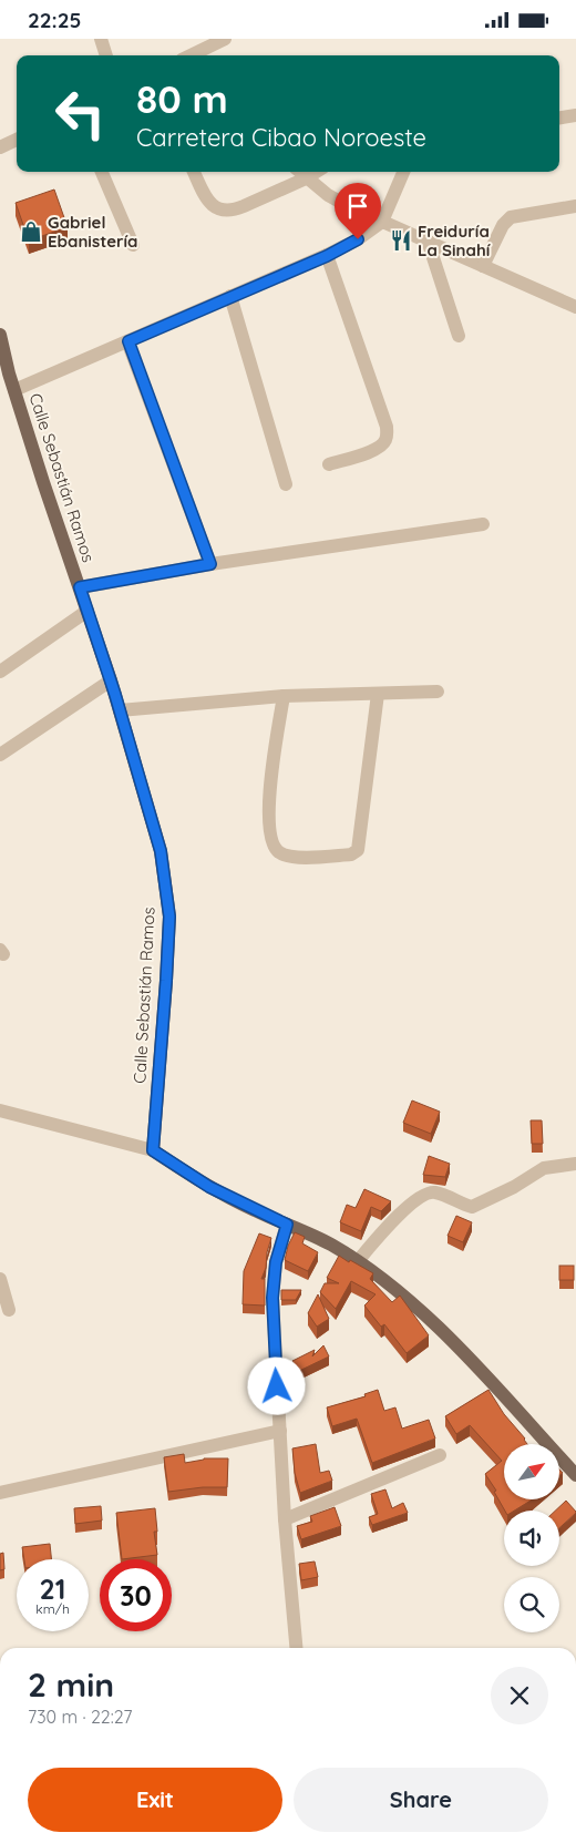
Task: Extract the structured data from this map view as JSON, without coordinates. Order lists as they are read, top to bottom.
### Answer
{
  "streets": {
    "main road": ["Calle Sebastián Ramos"]
  },
  "places": {
    "shop": ["Gabriel Ebanistería"],
    "restaurant": ["Freiduría La Sinahí"]
  },
  "north": "top right",
  "page": {
    "status": "22:25",
    "turn": ["80 m", "Carretera Cibao Noroeste"],
    "speed": "21 km/h",
    "limit": "30",
    "heading": ["2 min", "730 m · 22:27"],
    "buttons": ["Exit", "Share"]
  }
}
